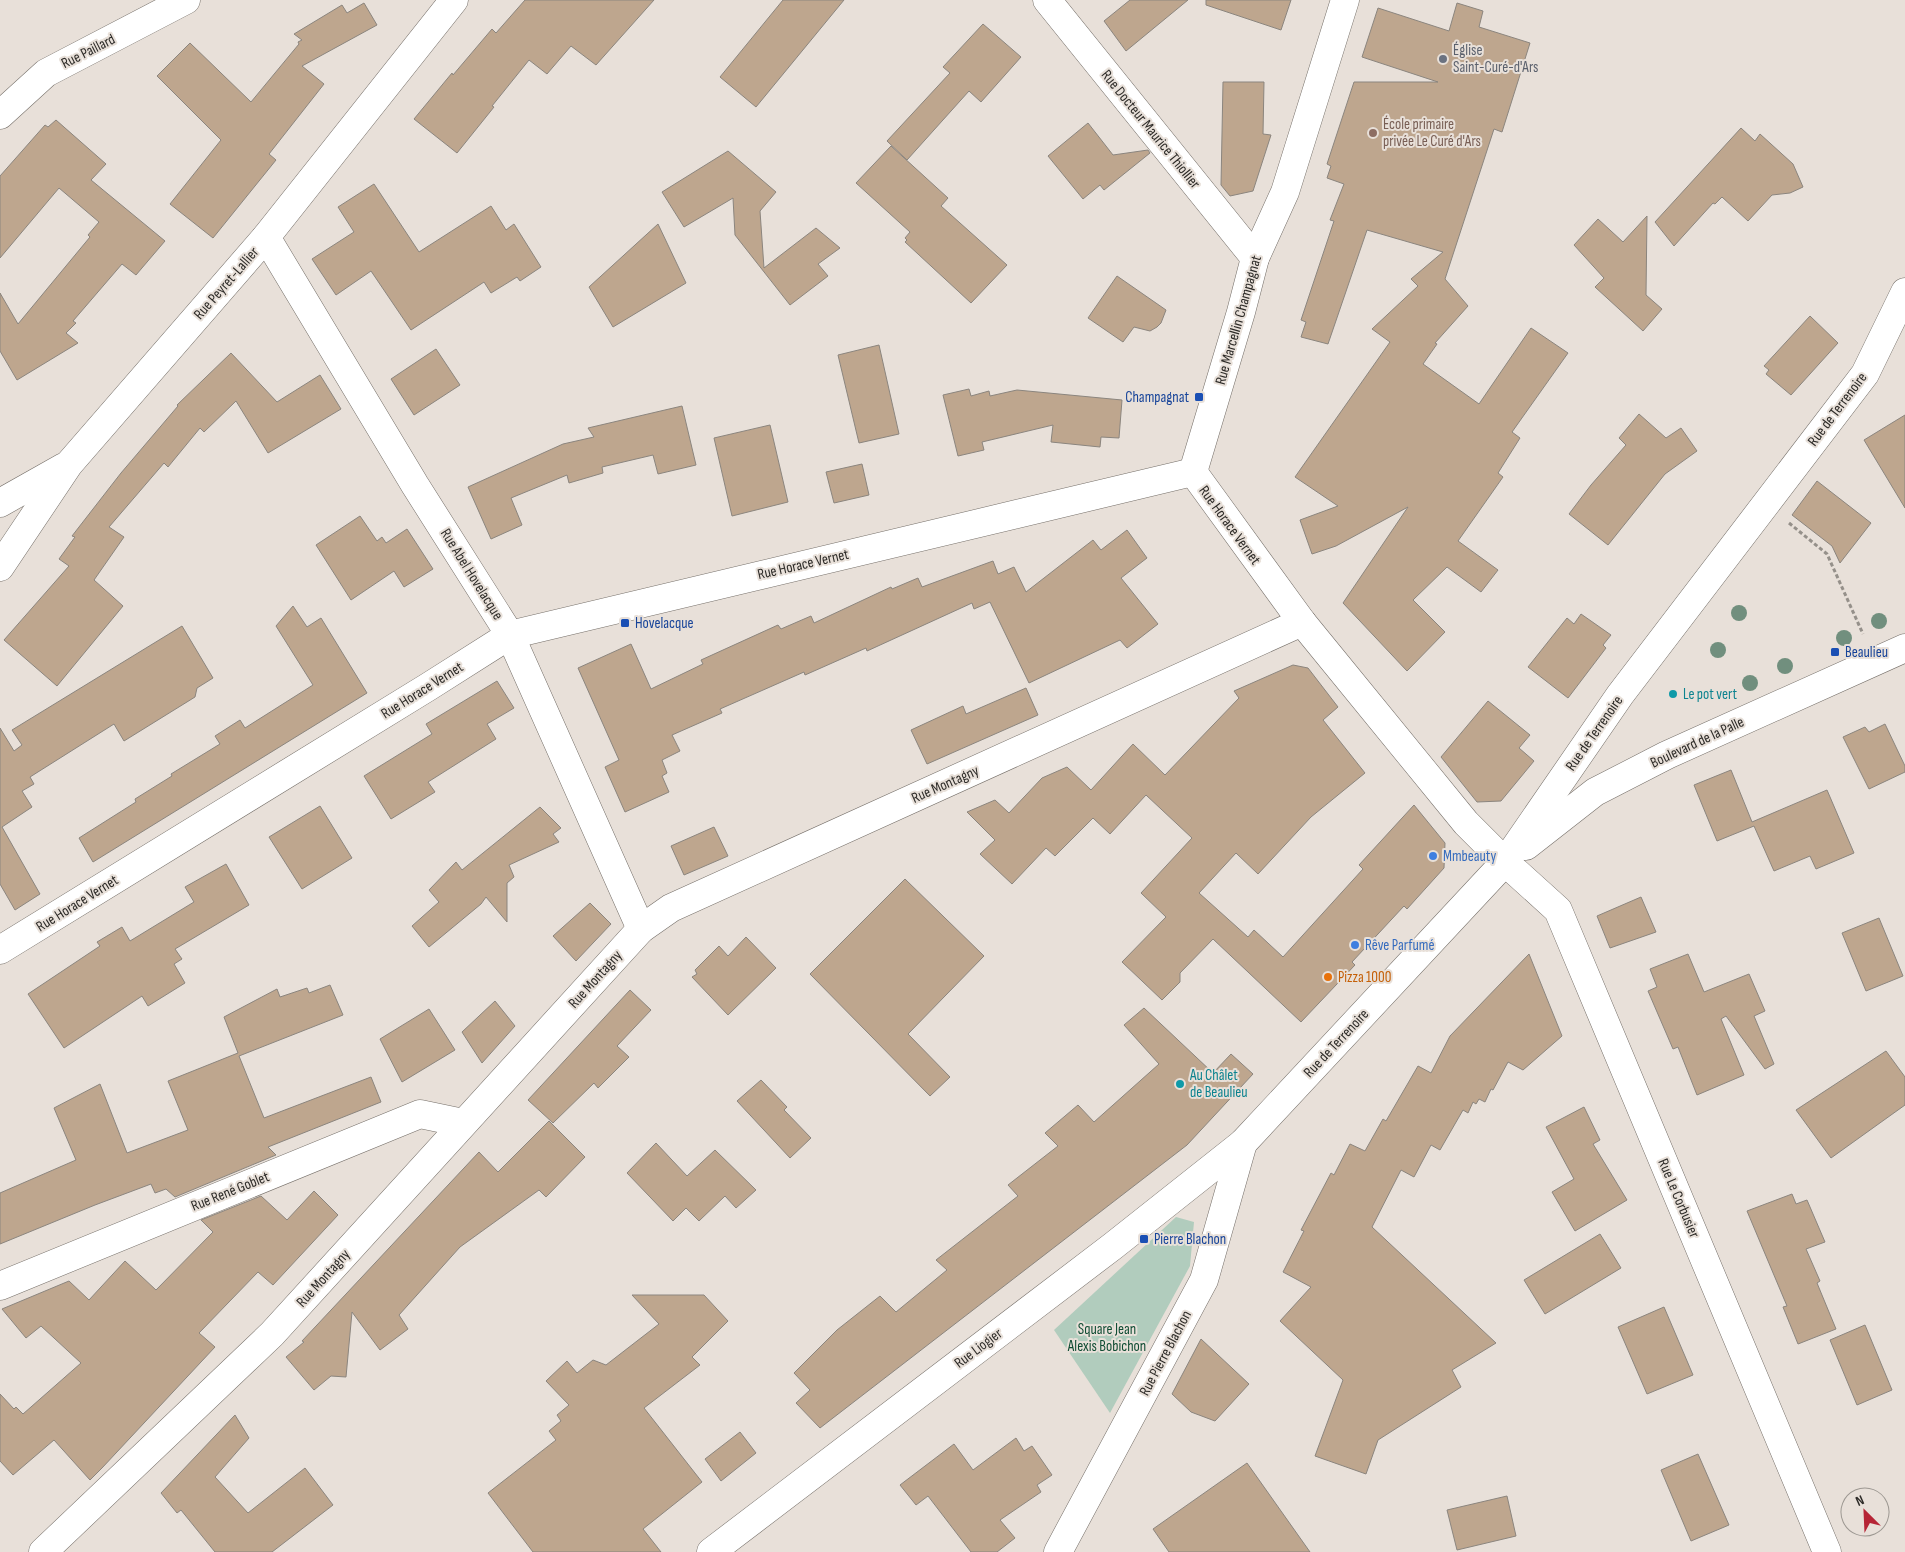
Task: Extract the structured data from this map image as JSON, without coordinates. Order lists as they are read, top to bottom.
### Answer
{
  "streets": {
    "street": [
      "Rue Paillard",
      "Rue Docteur Maurice Thiollier",
      "Rue Peyret-Lallier",
      "Rue Marcellin Champagnat",
      "Rue de Terrenoire",
      "Rue Horace Vernet",
      "Rue Abel Hovelacque",
      "Boulevard de la Palle",
      "Rue Montagny",
      "Rue René Goblet",
      "Rue Le Corbusier",
      "Rue Liogier",
      "Rue Pierre Blachon"
    ]
  },
  "crossings": [
    ["Rue Docteur Maurice Thiollier", "Rue Marcellin Champagnat"],
    ["Rue Peyret-Lallier", "Rue Abel Hovelacque"],
    ["Rue Marcellin Champagnat", "Rue Horace Vernet"],
    ["Rue de Terrenoire", "Rue Horace Vernet"],
    ["Rue de Terrenoire", "Boulevard de la Palle"],
    ["Rue de Terrenoire", "Rue Le Corbusier"],
    ["Rue de Terrenoire", "Rue Liogier"],
    ["Rue de Terrenoire", "Rue Pierre Blachon"],
    ["Rue Horace Vernet", "Rue Abel Hovelacque"],
    ["Rue Horace Vernet", "Boulevard de la Palle"],
    ["Rue Horace Vernet", "Rue Montagny"],
    ["Rue Horace Vernet", "Rue Le Corbusier"],
    ["Rue Abel Hovelacque", "Rue Montagny"],
    ["Boulevard de la Palle", "Rue Le Corbusier"],
    ["Rue Montagny", "Rue René Goblet"],
    ["Rue Liogier", "Rue Pierre Blachon"]
  ],
  "parks": ["Square Jean Alexis Bobichon"],
  "places": {
    "other": [
      "Église Saint-Curé-d'Ars",
      "École primaire privée Le Curé d'Ars",
      "Le pot vert",
      "Mmbeauty",
      "Rêve Parfumé",
      "Pizza 1000",
      "Au Châlet de Beaulieu"
    ],
    "transit": [
      "Champagnat",
      "Hovelacque",
      "Beaulieu",
      "Pierre Blachon"
    ]
  },
  "north": "top left"
}
